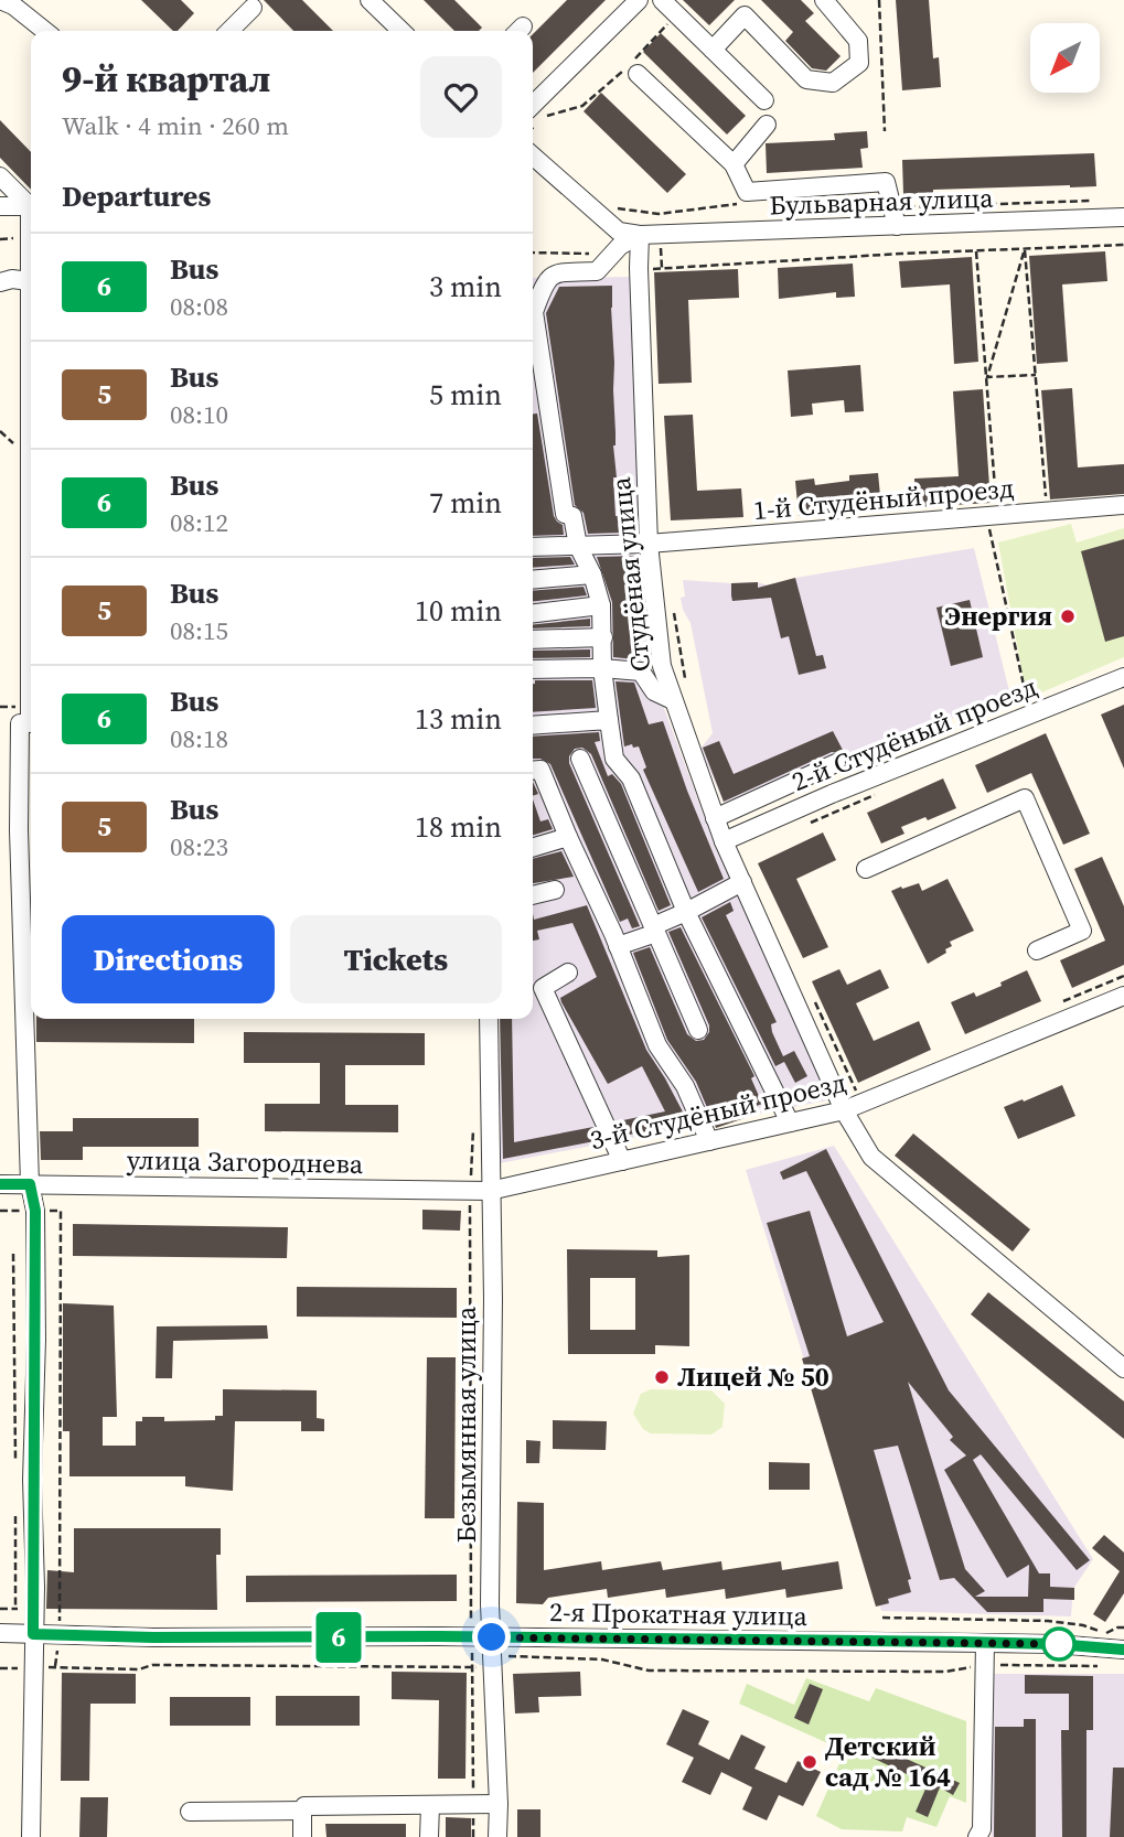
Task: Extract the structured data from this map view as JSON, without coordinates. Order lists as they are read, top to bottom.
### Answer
{
  "streets": {
    "street": [
      "Бульварная улица",
      "1-й Студёный проезд",
      "Студёная улица",
      "2-й Студёный проезд",
      "3-й Студёный проезд",
      "улица Загороднева",
      "Безымянная улица",
      "2-я Прокатная улица"
    ]
  },
  "crossings": [
    ["Бульварная улица", "Студёная улица"],
    ["1-й Студёный проезд", "Студёная улица"],
    ["Студёная улица", "2-й Студёный проезд"],
    ["Студёная улица", "3-й Студёный проезд"],
    ["3-й Студёный проезд", "улица Загороднева"],
    ["3-й Студёный проезд", "Безымянная улица"],
    ["улица Загороднева", "Безымянная улица"],
    ["Безымянная улица", "2-я Прокатная улица"]
  ],
  "places": ["Энергия", "Лицей № 50", "Детский сад № 164"],
  "lines": ["bus line 6"],
  "north": "bottom left",
  "page": {
    "on_map": "6",
    "heading": [
      ["9-й квартал", "Walk · 4 min · 260 m"],
      "Departures"
    ],
    "list": [
      {
        "mark": "6",
        "name": "Bus",
        "note": "08:08",
        "value": "3 min"
      },
      {
        "mark": "5",
        "name": "Bus",
        "note": "08:10",
        "value": "5 min"
      },
      {
        "mark": "6",
        "name": "Bus",
        "note": "08:12",
        "value": "7 min"
      },
      {
        "mark": "5",
        "name": "Bus",
        "note": "08:15",
        "value": "10 min"
      },
      {
        "mark": "6",
        "name": "Bus",
        "note": "08:18",
        "value": "13 min"
      },
      {
        "mark": "5",
        "name": "Bus",
        "note": "08:23",
        "value": "18 min"
      }
    ],
    "buttons": ["Directions", "Tickets"]
  }
}
